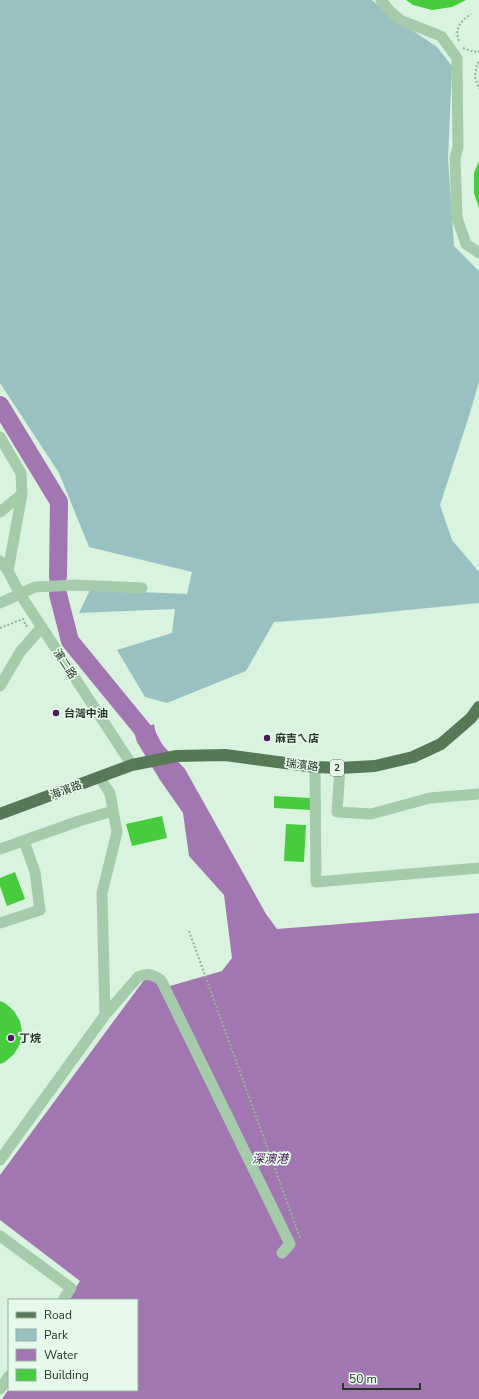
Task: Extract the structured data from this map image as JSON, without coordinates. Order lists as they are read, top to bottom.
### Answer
{
  "streets": {
    "main road": ["瑞濱路", "2", "海濱路"],
    "street": ["濱二路"]
  },
  "crossings": [
    ["濱二路", "瑞濱路"],
    ["濱二路", "海濱路"],
    ["瑞濱路", "海濱路"]
  ],
  "water": ["深澳港"],
  "places": ["台灣中油", "麻吉ㄟ店", "丁烷"],
  "legend": [
    "Road",
    "Park",
    "Water",
    "Building"
  ],
  "scale_bar": "50 m"
}
